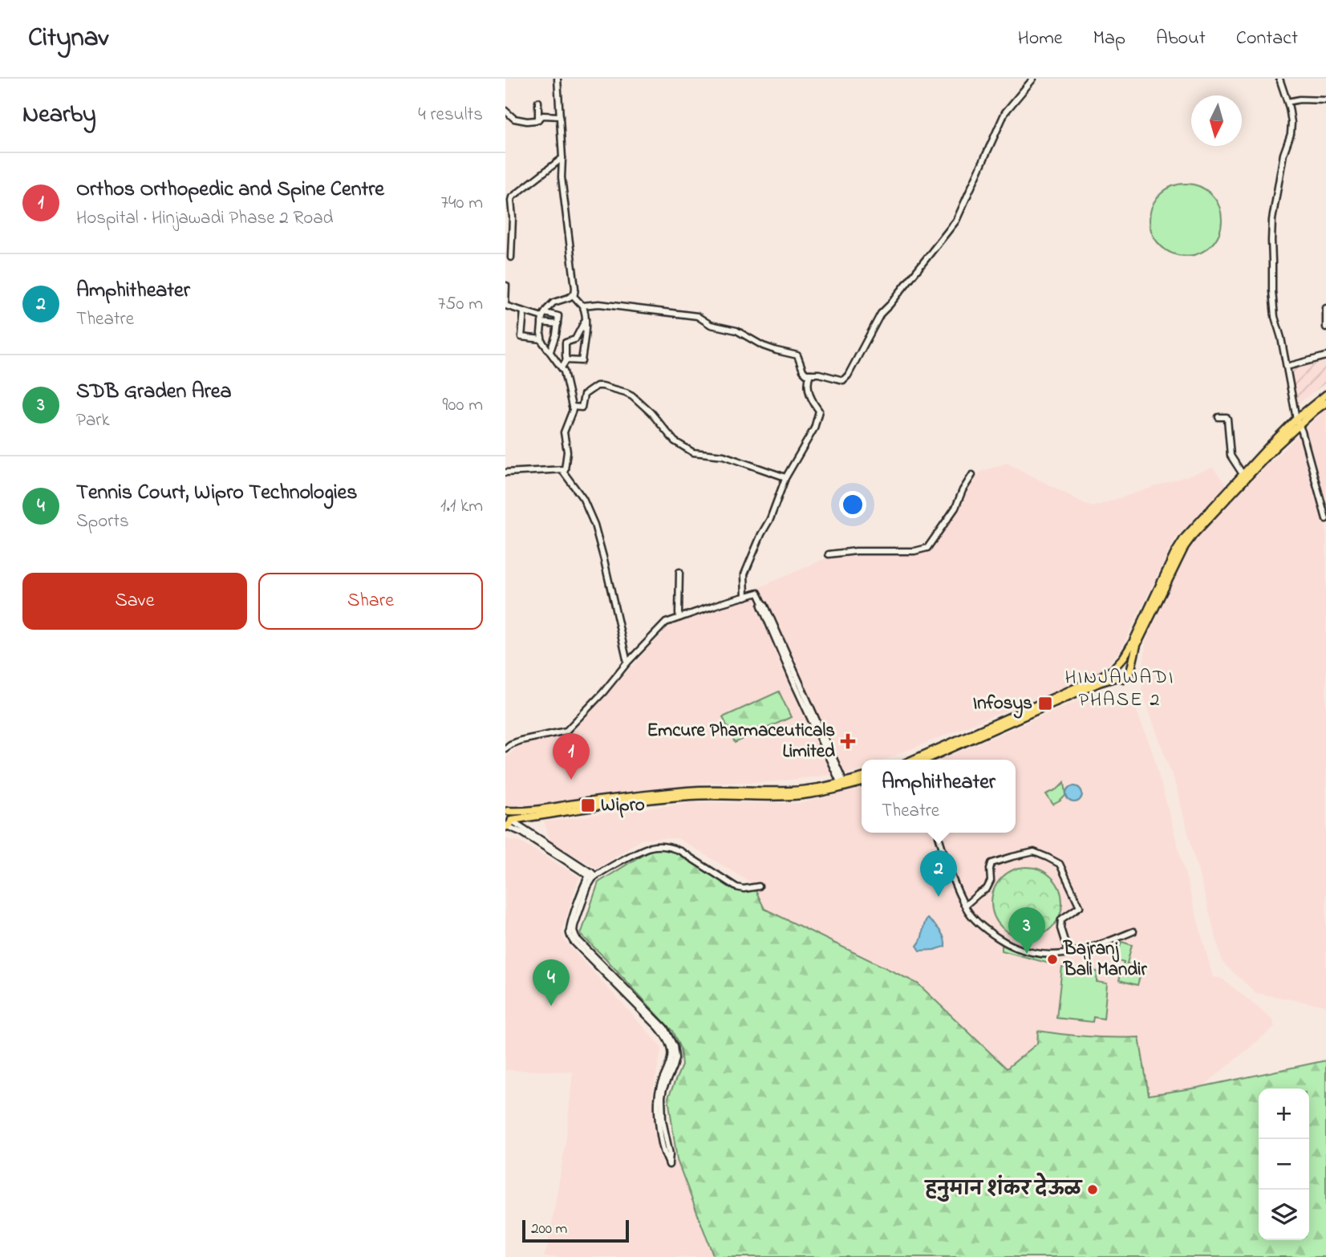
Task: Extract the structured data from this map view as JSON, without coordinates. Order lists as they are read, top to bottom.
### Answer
{
  "districts": ["HINJAWADI PHASE 2"],
  "places": {
    "transit": ["Infosys", "Wipro"],
    "health": ["Emcure Pharmaceuticals Limited"],
    "other": ["Bajranj Bali Mandir", "हनुमान शंकर देऊळ"]
  },
  "scale_bar": "200 m",
  "north": "bottom",
  "page": {
    "header": "Citynav",
    "nav": [
      "Home",
      "Map",
      "About",
      "Contact"
    ],
    "heading": ["Nearby", "4 results"],
    "list": [
      {
        "mark": "1",
        "name": "Orthos Orthopedic and Spine Centre",
        "note": "Hospital · Hinjawadi Phase 2 Road",
        "value": "740 m"
      },
      {
        "mark": "2",
        "name": "Amphitheater",
        "note": "Theatre",
        "value": "750 m"
      },
      {
        "mark": "3",
        "name": "SDB Graden Area",
        "note": "Park",
        "value": "900 m"
      },
      {
        "mark": "4",
        "name": "Tennis Court, Wipro Technologies",
        "note": "Sports",
        "value": "1.1 km"
      }
    ],
    "buttons": ["Save", "Share"],
    "pins": [
      "1",
      "2",
      "3",
      "4"
    ],
    "popup": ["Amphitheater", "Theatre"],
    "map_buttons": ["+", "−"],
    "scale": "200 m"
  }
}
